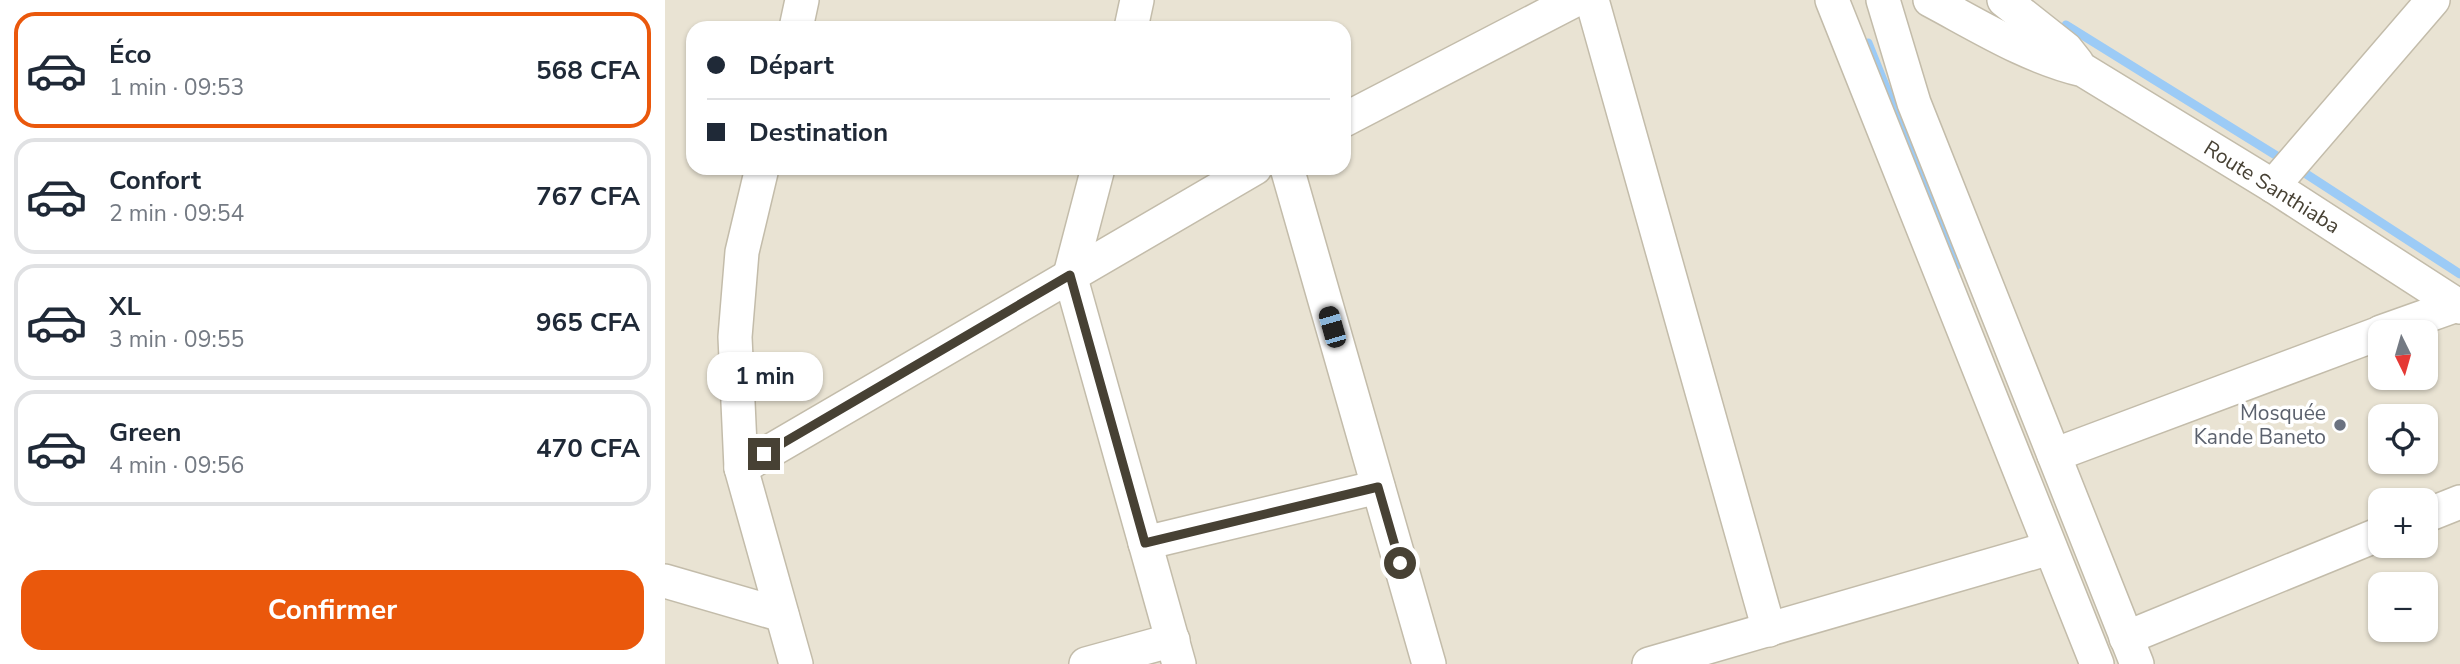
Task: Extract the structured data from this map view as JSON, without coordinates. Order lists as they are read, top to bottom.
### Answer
{
  "streets": {
    "street": ["Route Santhiaba"]
  },
  "places": ["Mosquée Kande Baneto"],
  "north": "bottom",
  "page": {
    "list": [
      {
        "name": "Éco",
        "note": "1 min · 09:53",
        "value": "568 CFA"
      },
      {
        "name": "Confort",
        "note": "2 min · 09:54",
        "value": "767 CFA"
      },
      {
        "name": "XL",
        "note": "3 min · 09:55",
        "value": "965 CFA"
      },
      {
        "name": "Green",
        "note": "4 min · 09:56",
        "value": "470 CFA"
      }
    ],
    "banner": ["Départ", "Destination"],
    "map_buttons": ["+", "−"],
    "bubble": "1 min",
    "buttons": "Confirmer"
  }
}
